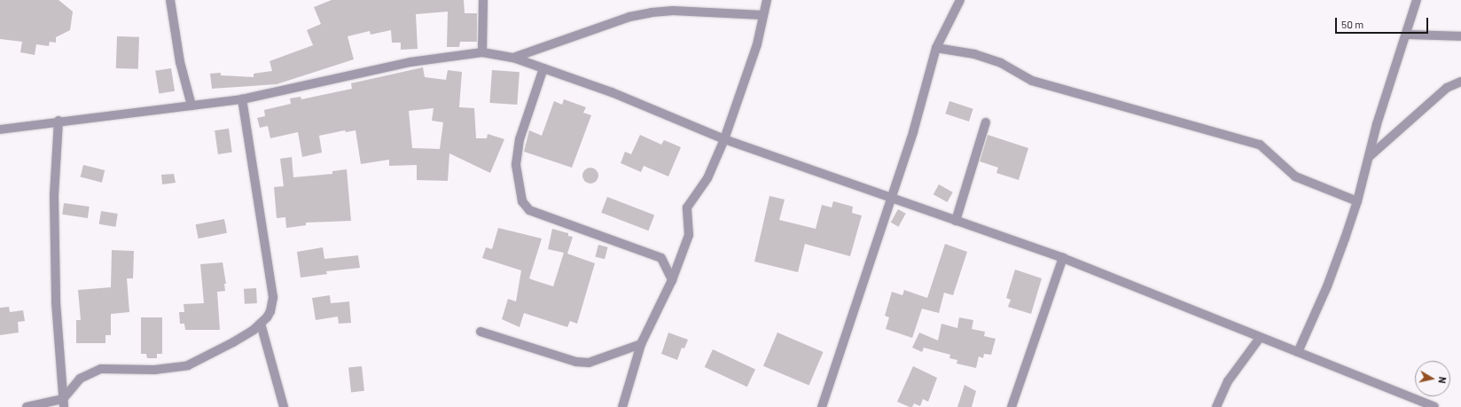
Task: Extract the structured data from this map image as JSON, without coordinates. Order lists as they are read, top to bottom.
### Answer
{
  "scale_bar": "50 m",
  "north": "right"
}
